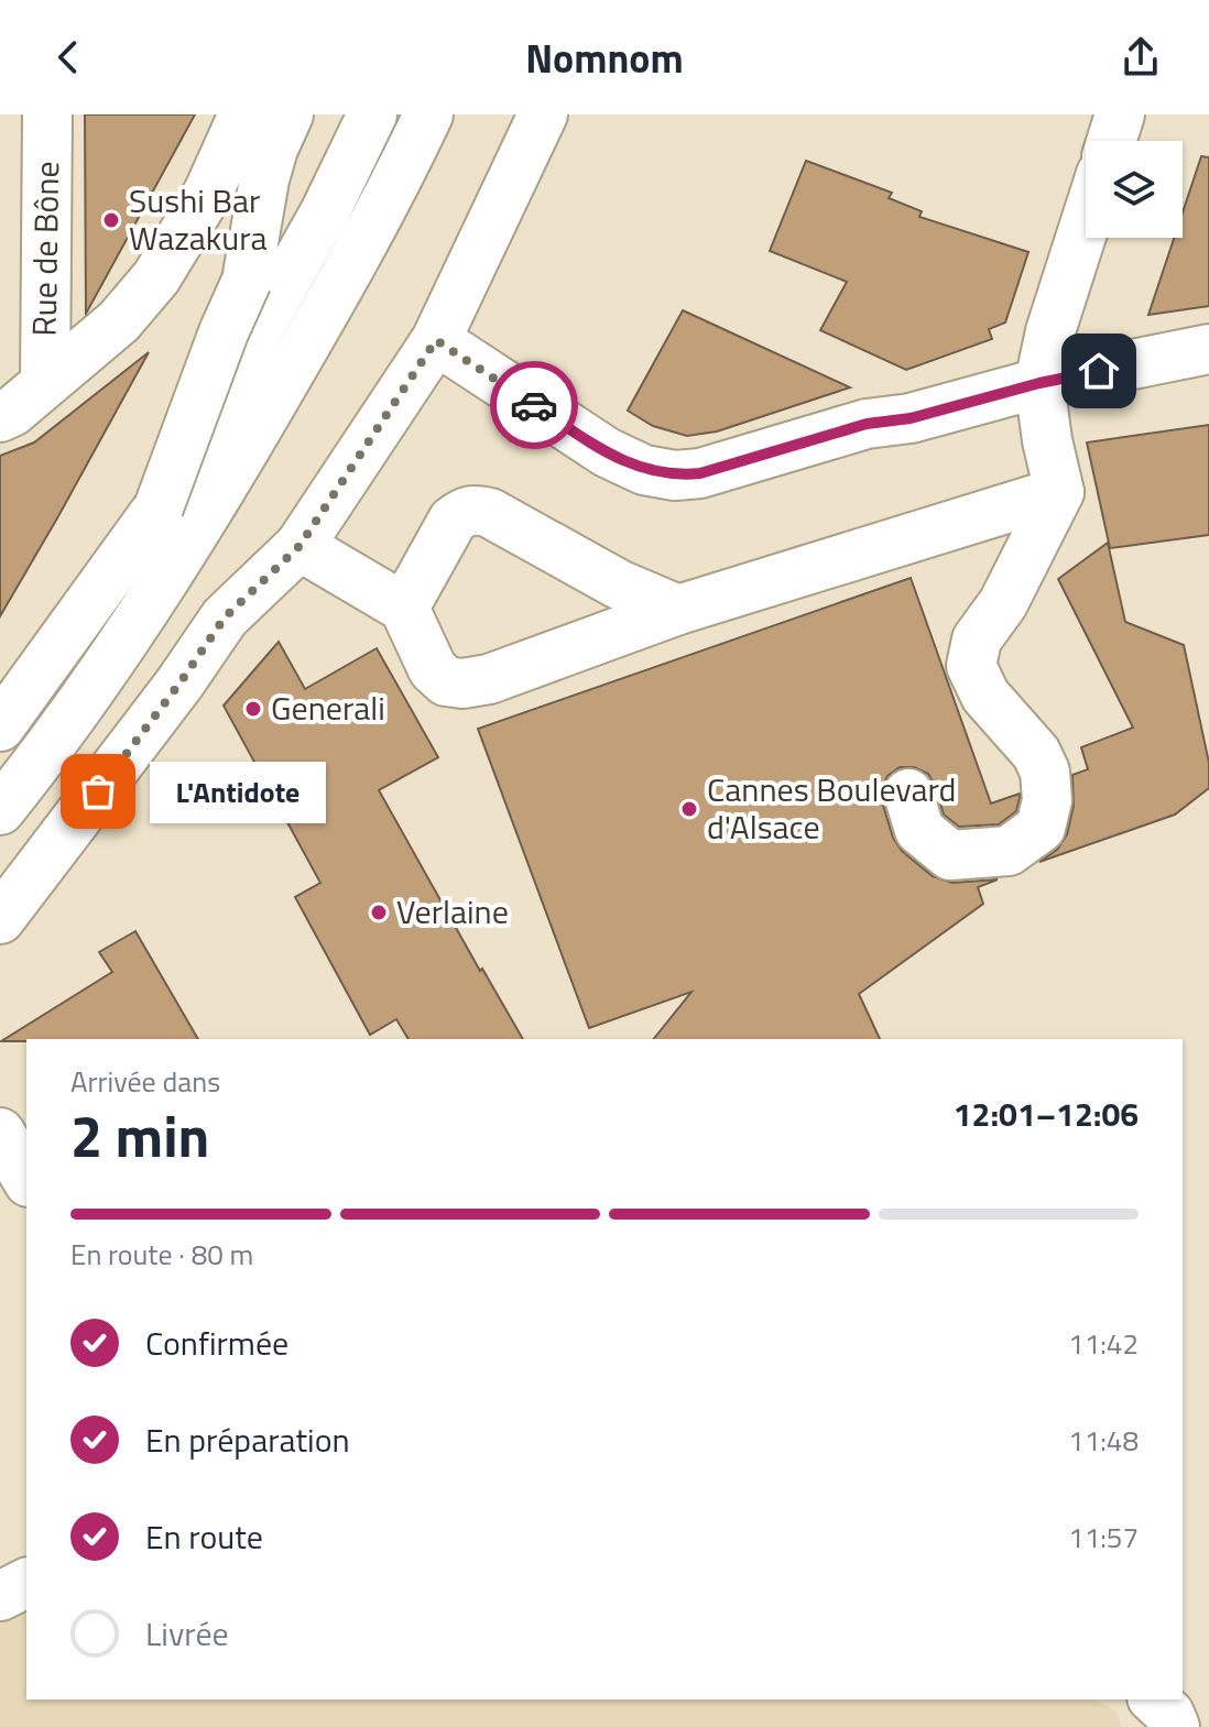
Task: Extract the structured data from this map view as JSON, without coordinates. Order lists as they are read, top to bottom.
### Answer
{
  "streets": {
    "main road": ["Rue de Bône"]
  },
  "places": [
    "Sushi Bar Wazakura",
    "Generali",
    "L'Antidote",
    "Cannes Boulevard d'Alsace",
    "Verlaine"
  ],
  "page": {
    "header": "Nomnom",
    "bubble": "L'Antidote",
    "heading": ["2 min", "Arrivée dans", "12:01–12:06"],
    "bar": "En route · 80 m",
    "list": [
      ["Confirmée", "11:42"],
      ["En préparation", "11:48"],
      ["En route", "11:57"],
      "Livrée"
    ]
  }
}
